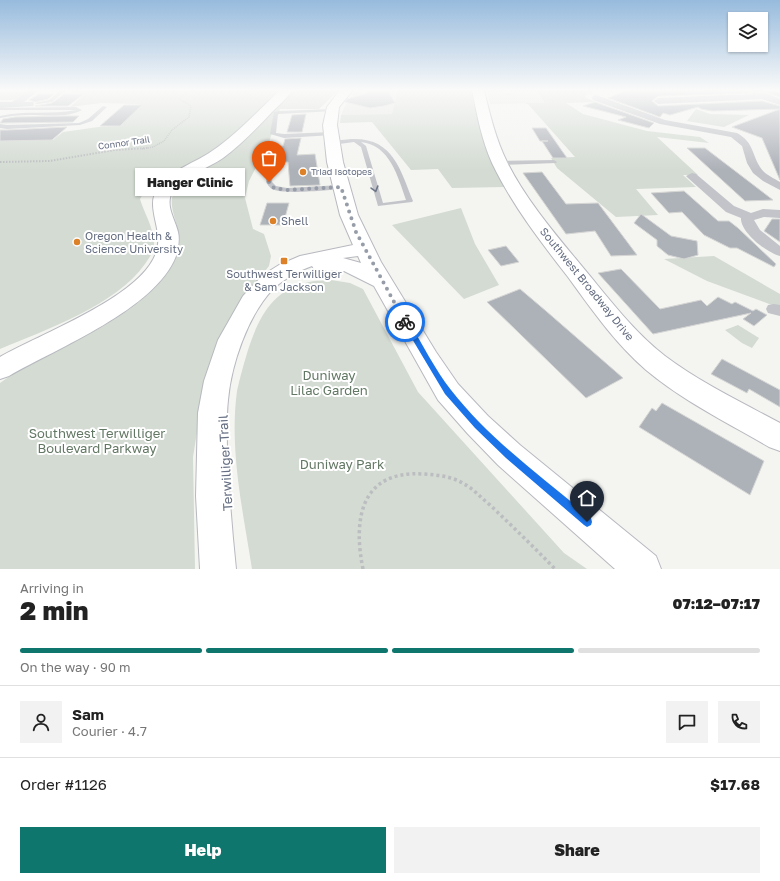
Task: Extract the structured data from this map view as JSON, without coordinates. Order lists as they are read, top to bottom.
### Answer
{
  "streets": {
    "street": ["Southwest Broadway Drive"],
    "path": ["Connor Trail"]
  },
  "parks": ["Duniway Lilac Garden", "Southwest Terwilliger Boulevard Parkway", "Duniway Park"],
  "places": {
    "other": [
      "Triad Isotopes",
      "Hanger Clinic",
      "Shell",
      "Oregon Health & Science University"
    ],
    "transit": ["Southwest Terwilliger & Sam Jackson"]
  },
  "page": {
    "bubble": "Hanger Clinic",
    "heading": ["2 min", "Arriving in", "07:12–07:17"],
    "panel": [
      "Sam",
      "Courier · 4.7",
      "Order #1126",
      "$17.68"
    ],
    "bar": "On the way · 90 m",
    "buttons": ["Help", "Share"]
  }
}
